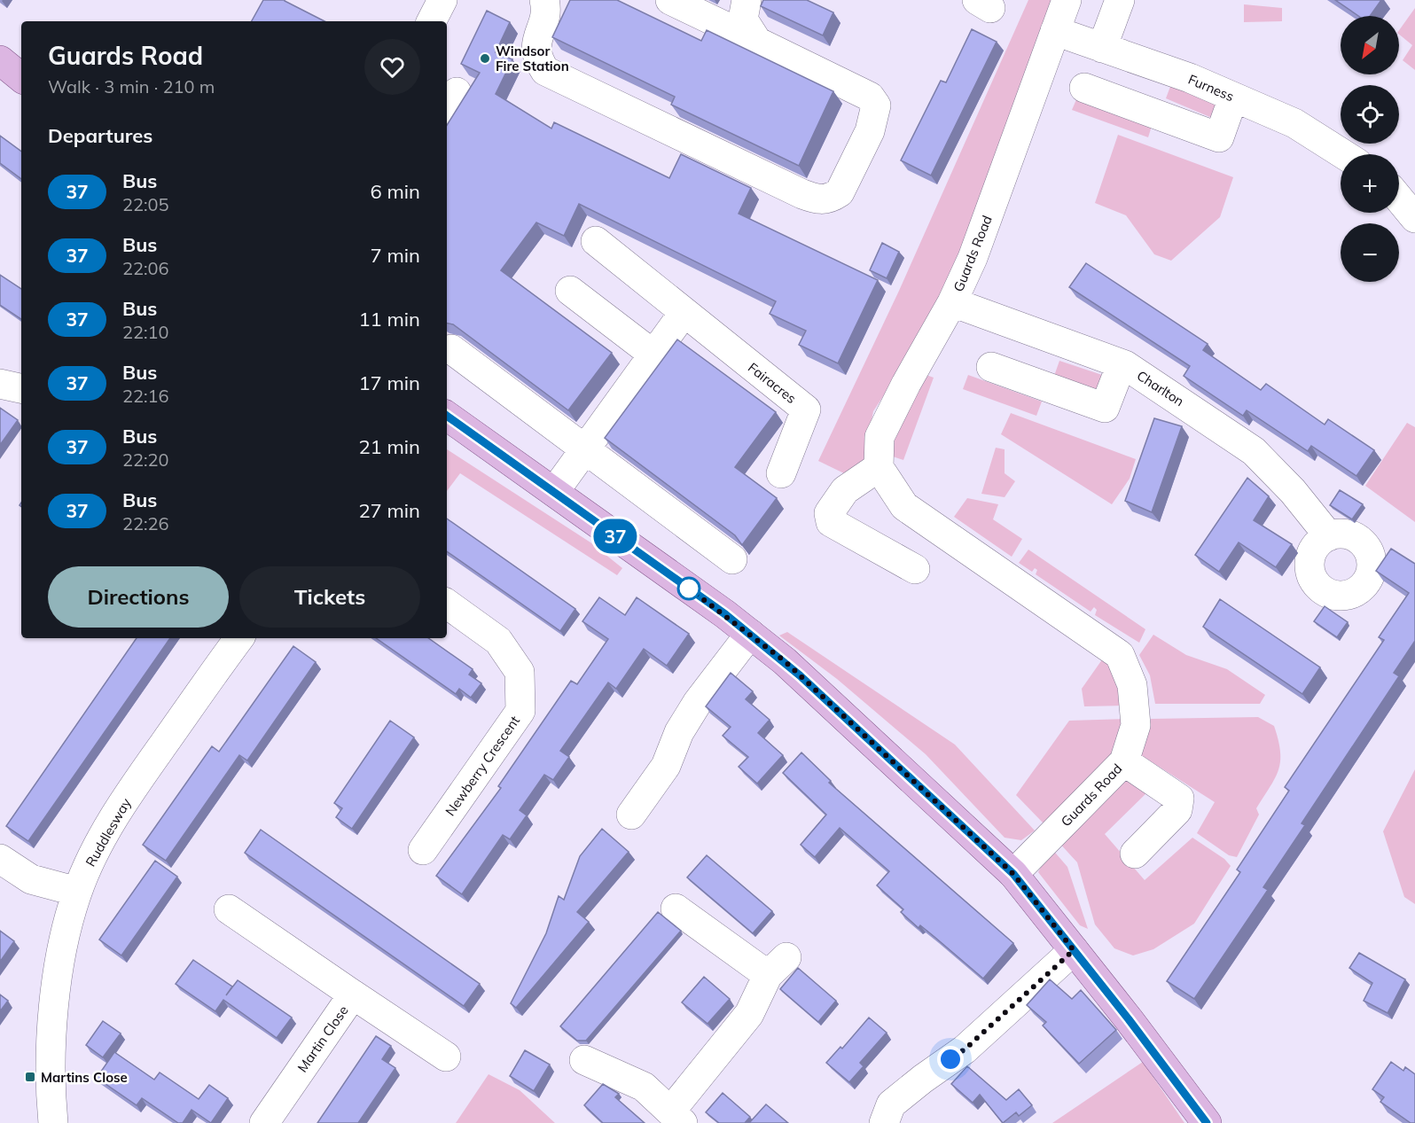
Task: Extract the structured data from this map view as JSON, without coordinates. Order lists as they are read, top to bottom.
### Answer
{
  "streets": {
    "street": [
      "Furness",
      "Guards Road",
      "Fairacres",
      "Charlton",
      "Newberry Crescent",
      "Ruddlesway",
      "Martin Close"
    ]
  },
  "crossings": [
    ["Furness", "Guards Road"],
    ["Guards Road", "Charlton"]
  ],
  "places": {
    "other": ["Windsor Fire Station"],
    "transit": ["Martins Close"]
  },
  "lines": ["bus line 37"],
  "north": "bottom left",
  "page": {
    "on_map": "37",
    "map_buttons": ["+", "−"],
    "heading": [
      ["Guards Road", "Walk · 3 min · 210 m"],
      "Departures"
    ],
    "list": [
      {
        "mark": "37",
        "name": "Bus",
        "note": "22:05",
        "value": "6 min"
      },
      {
        "mark": "37",
        "name": "Bus",
        "note": "22:06",
        "value": "7 min"
      },
      {
        "mark": "37",
        "name": "Bus",
        "note": "22:10",
        "value": "11 min"
      },
      {
        "mark": "37",
        "name": "Bus",
        "note": "22:16",
        "value": "17 min"
      },
      {
        "mark": "37",
        "name": "Bus",
        "note": "22:20",
        "value": "21 min"
      },
      {
        "mark": "37",
        "name": "Bus",
        "note": "22:26",
        "value": "27 min"
      }
    ],
    "buttons": ["Directions", "Tickets"]
  }
}
